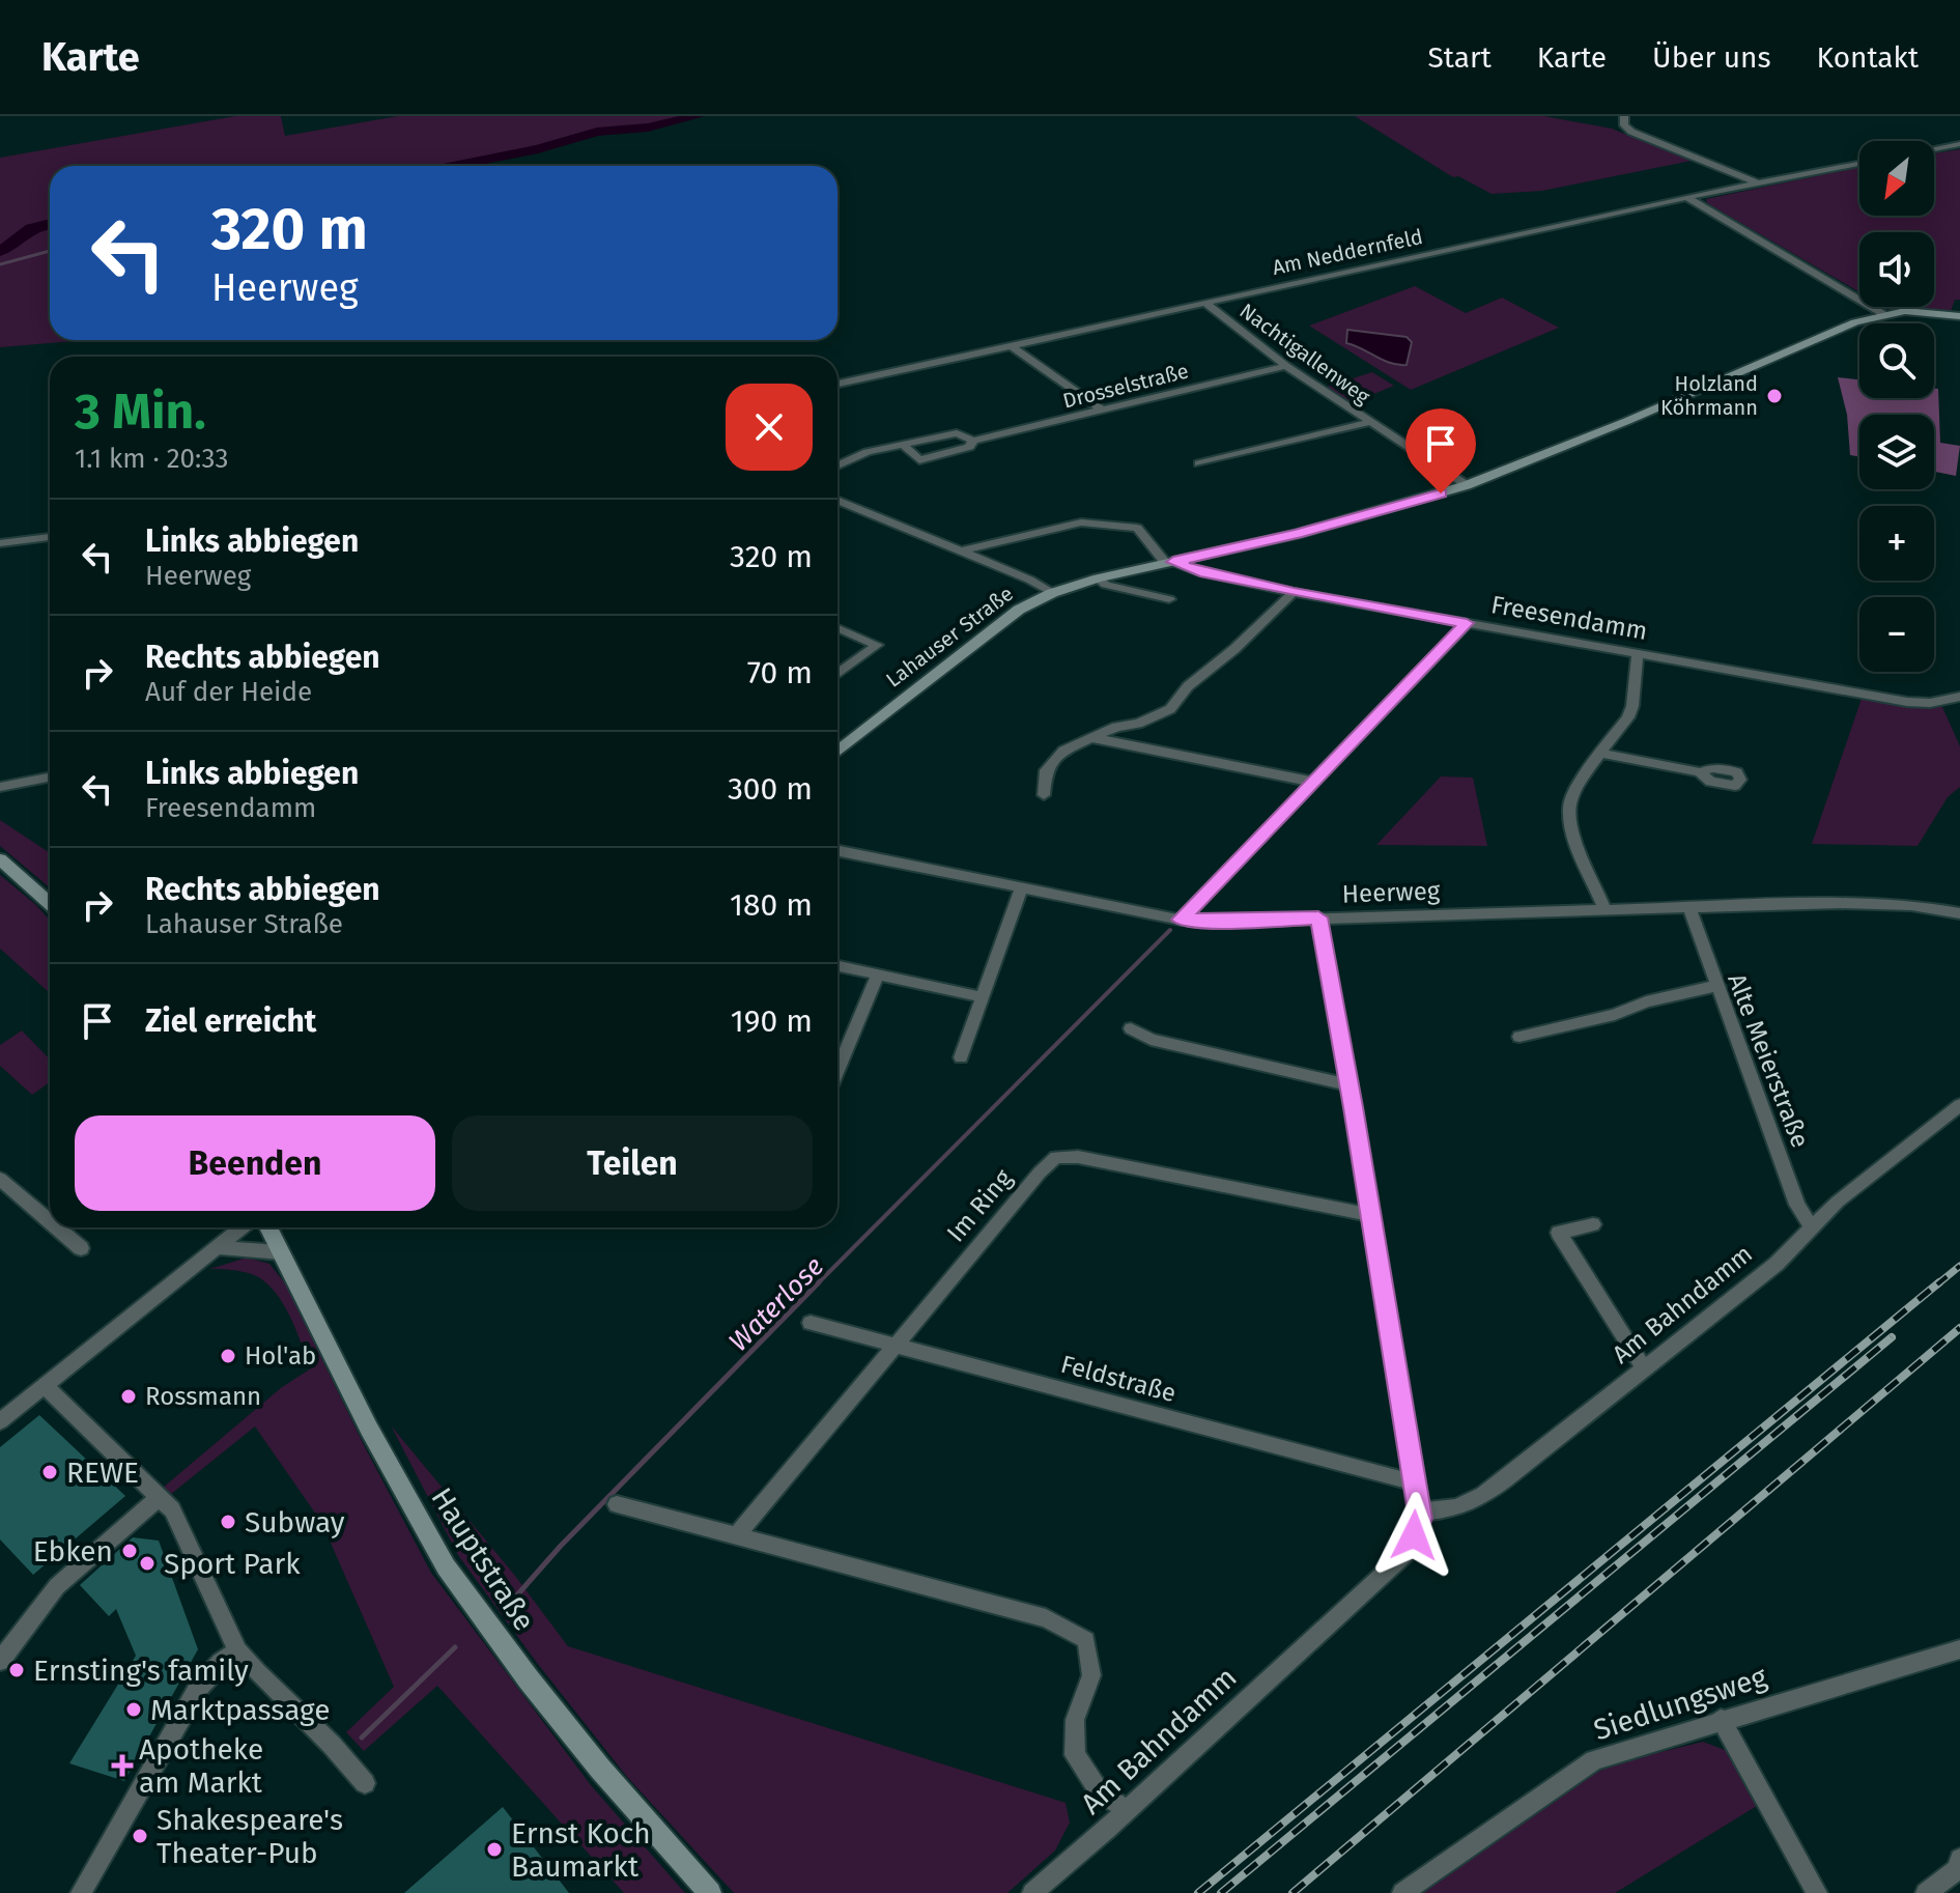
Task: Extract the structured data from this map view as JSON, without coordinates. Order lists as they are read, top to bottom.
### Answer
{
  "streets": {
    "street": [
      "Am Neddernfeld",
      "Nachtigallenweg",
      "Drosselstraße",
      "Freesendamm",
      "Lahauser Straße",
      "Heerweg",
      "Alte Meierstraße",
      "Im Ring",
      "Am Bahndamm",
      "Feldstraße",
      "Hauptstraße",
      "Siedlungsweg"
    ]
  },
  "crossings": [
    ["Am Neddernfeld", "Nachtigallenweg"],
    ["Nachtigallenweg", "Drosselstraße"],
    ["Nachtigallenweg", "Lahauser Straße"],
    ["Freesendamm", "Lahauser Straße"],
    ["Heerweg", "Alte Meierstraße"],
    ["Alte Meierstraße", "Am Bahndamm"],
    ["Im Ring", "Feldstraße"]
  ],
  "water": ["Waterlose"],
  "places": {
    "other": [
      "Holzland Köhrmann",
      "Hol'ab",
      "Rossmann",
      "REWE",
      "Subway",
      "Ebken",
      "Sport Park",
      "Ernsting's family",
      "Marktpassage",
      "Shakespeare's Theater-Pub",
      "Ernst Koch Baumarkt"
    ],
    "health": ["Apotheke am Markt"]
  },
  "north": "bottom left",
  "page": {
    "header": "Karte",
    "nav": [
      "Start",
      "Karte",
      "Über uns",
      "Kontakt"
    ],
    "map_buttons": ["+", "−"],
    "turn": ["320 m", "Heerweg"],
    "heading": ["3 Min.", "1.1 km · 20:33"],
    "list": [
      {
        "name": "Links abbiegen",
        "note": "Heerweg",
        "value": "320 m"
      },
      {
        "name": "Rechts abbiegen",
        "note": "Auf der Heide",
        "value": "70 m"
      },
      {
        "name": "Links abbiegen",
        "note": "Freesendamm",
        "value": "300 m"
      },
      {
        "name": "Rechts abbiegen",
        "note": "Lahauser Straße",
        "value": "180 m"
      },
      {
        "name": "Ziel erreicht",
        "value": "190 m"
      }
    ],
    "buttons": ["Beenden", "Teilen"]
  }
}
